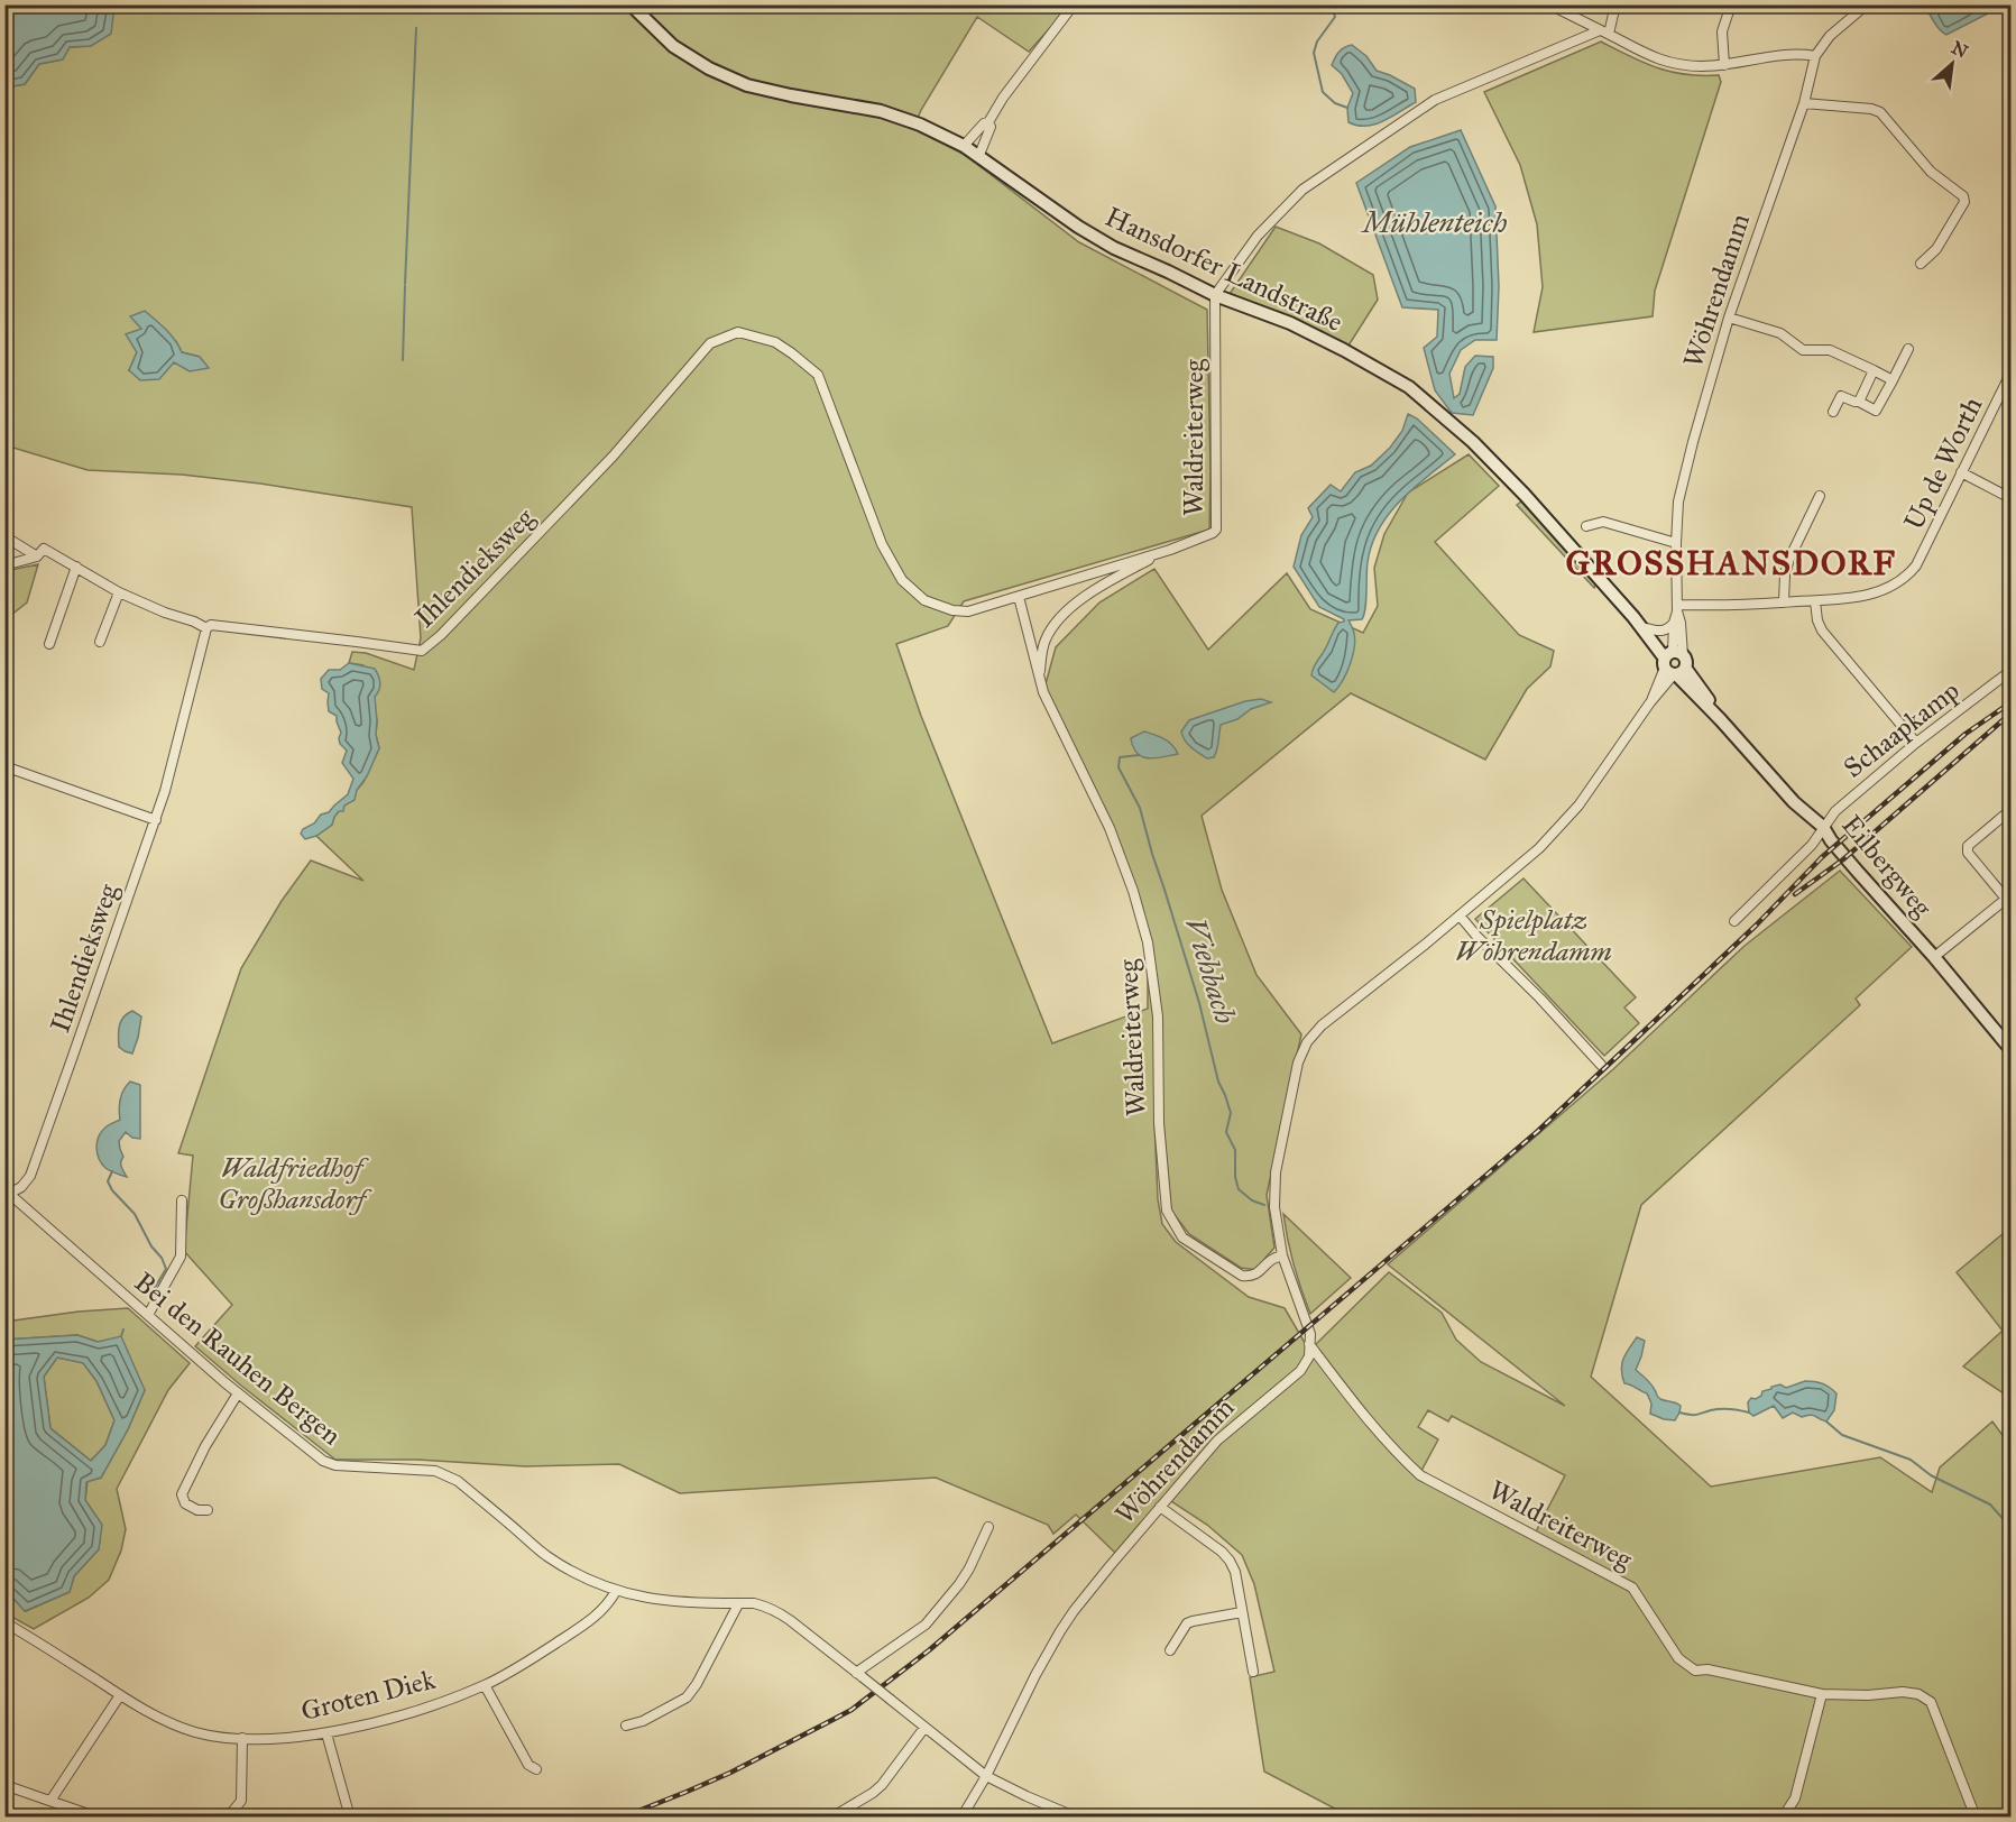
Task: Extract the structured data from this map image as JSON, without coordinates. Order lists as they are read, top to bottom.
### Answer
{
  "streets": {
    "main road": ["Hansdorfer Landstraße", "Eilbergweg"],
    "street": [
      "Wöhrendamm",
      "Waldreiterweg",
      "Up de Worth",
      "Ihlendieksweg",
      "Schaapkamp",
      "Bei den Rauhen Bergen",
      "Groten Diek"
    ]
  },
  "crossings": [
    ["Hansdorfer Landstraße", "Wöhrendamm"],
    ["Hansdorfer Landstraße", "Waldreiterweg"],
    ["Hansdorfer Landstraße", "Eilbergweg"],
    ["Wöhrendamm", "Waldreiterweg"],
    ["Wöhrendamm", "Up de Worth"],
    ["Wöhrendamm", "Eilbergweg"],
    ["Wöhrendamm", "Bei den Rauhen Bergen"],
    ["Waldreiterweg", "Ihlendieksweg"],
    ["Ihlendieksweg", "Bei den Rauhen Bergen"],
    ["Schaapkamp", "Eilbergweg"],
    ["Bei den Rauhen Bergen", "Groten Diek"]
  ],
  "districts": ["GROSSHANSDORF"],
  "water": ["Mühlenteich", "Viehbach"],
  "parks": ["Spielplatz Wöhrendamm", "Waldfriedhof Großhansdorf"],
  "north": "top right"
}
